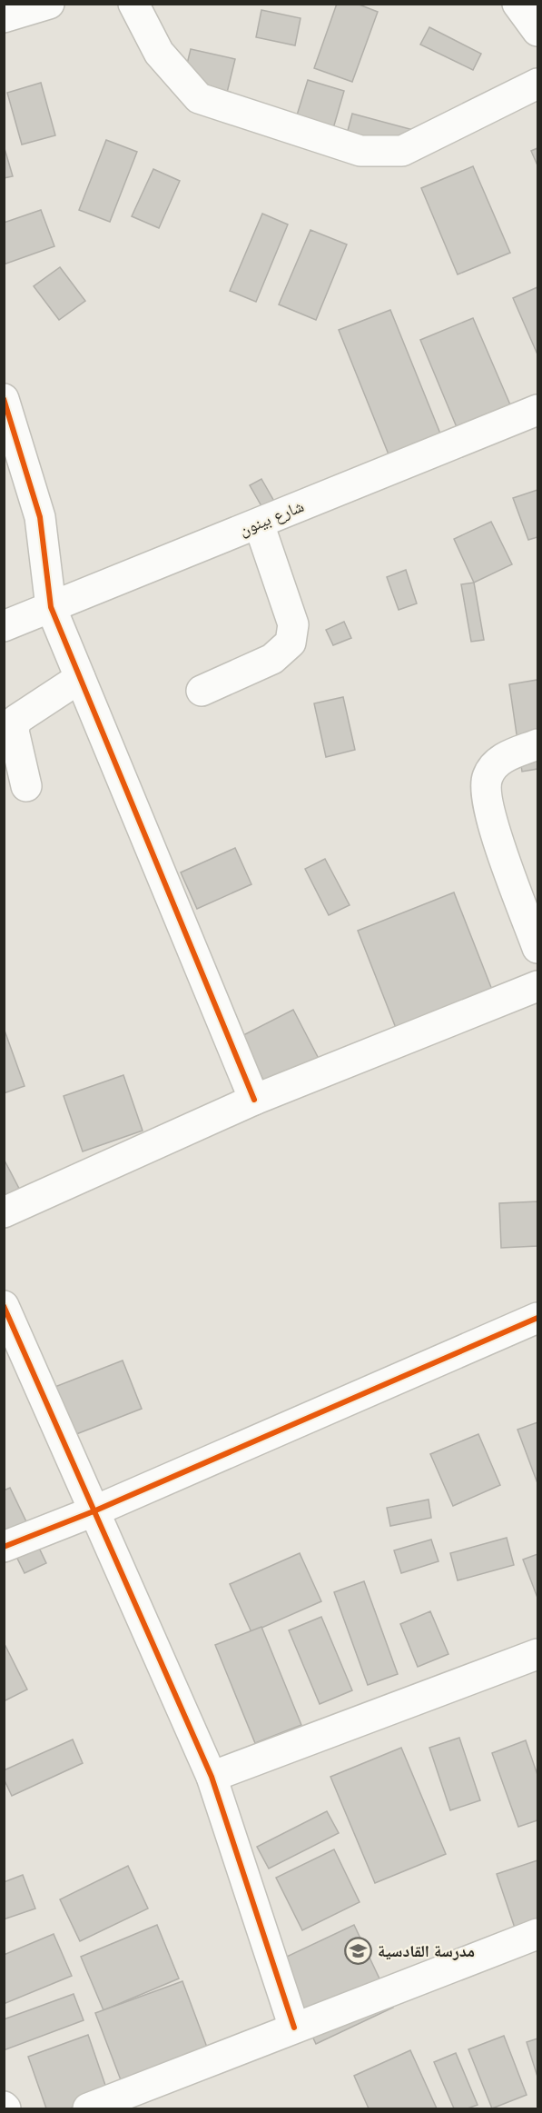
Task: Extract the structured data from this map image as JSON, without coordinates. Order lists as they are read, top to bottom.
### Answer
{
  "streets": {
    "street": ["شارع بينون"]
  },
  "places": {
    "school or university": ["مدرسة القادسية"]
  }
}
